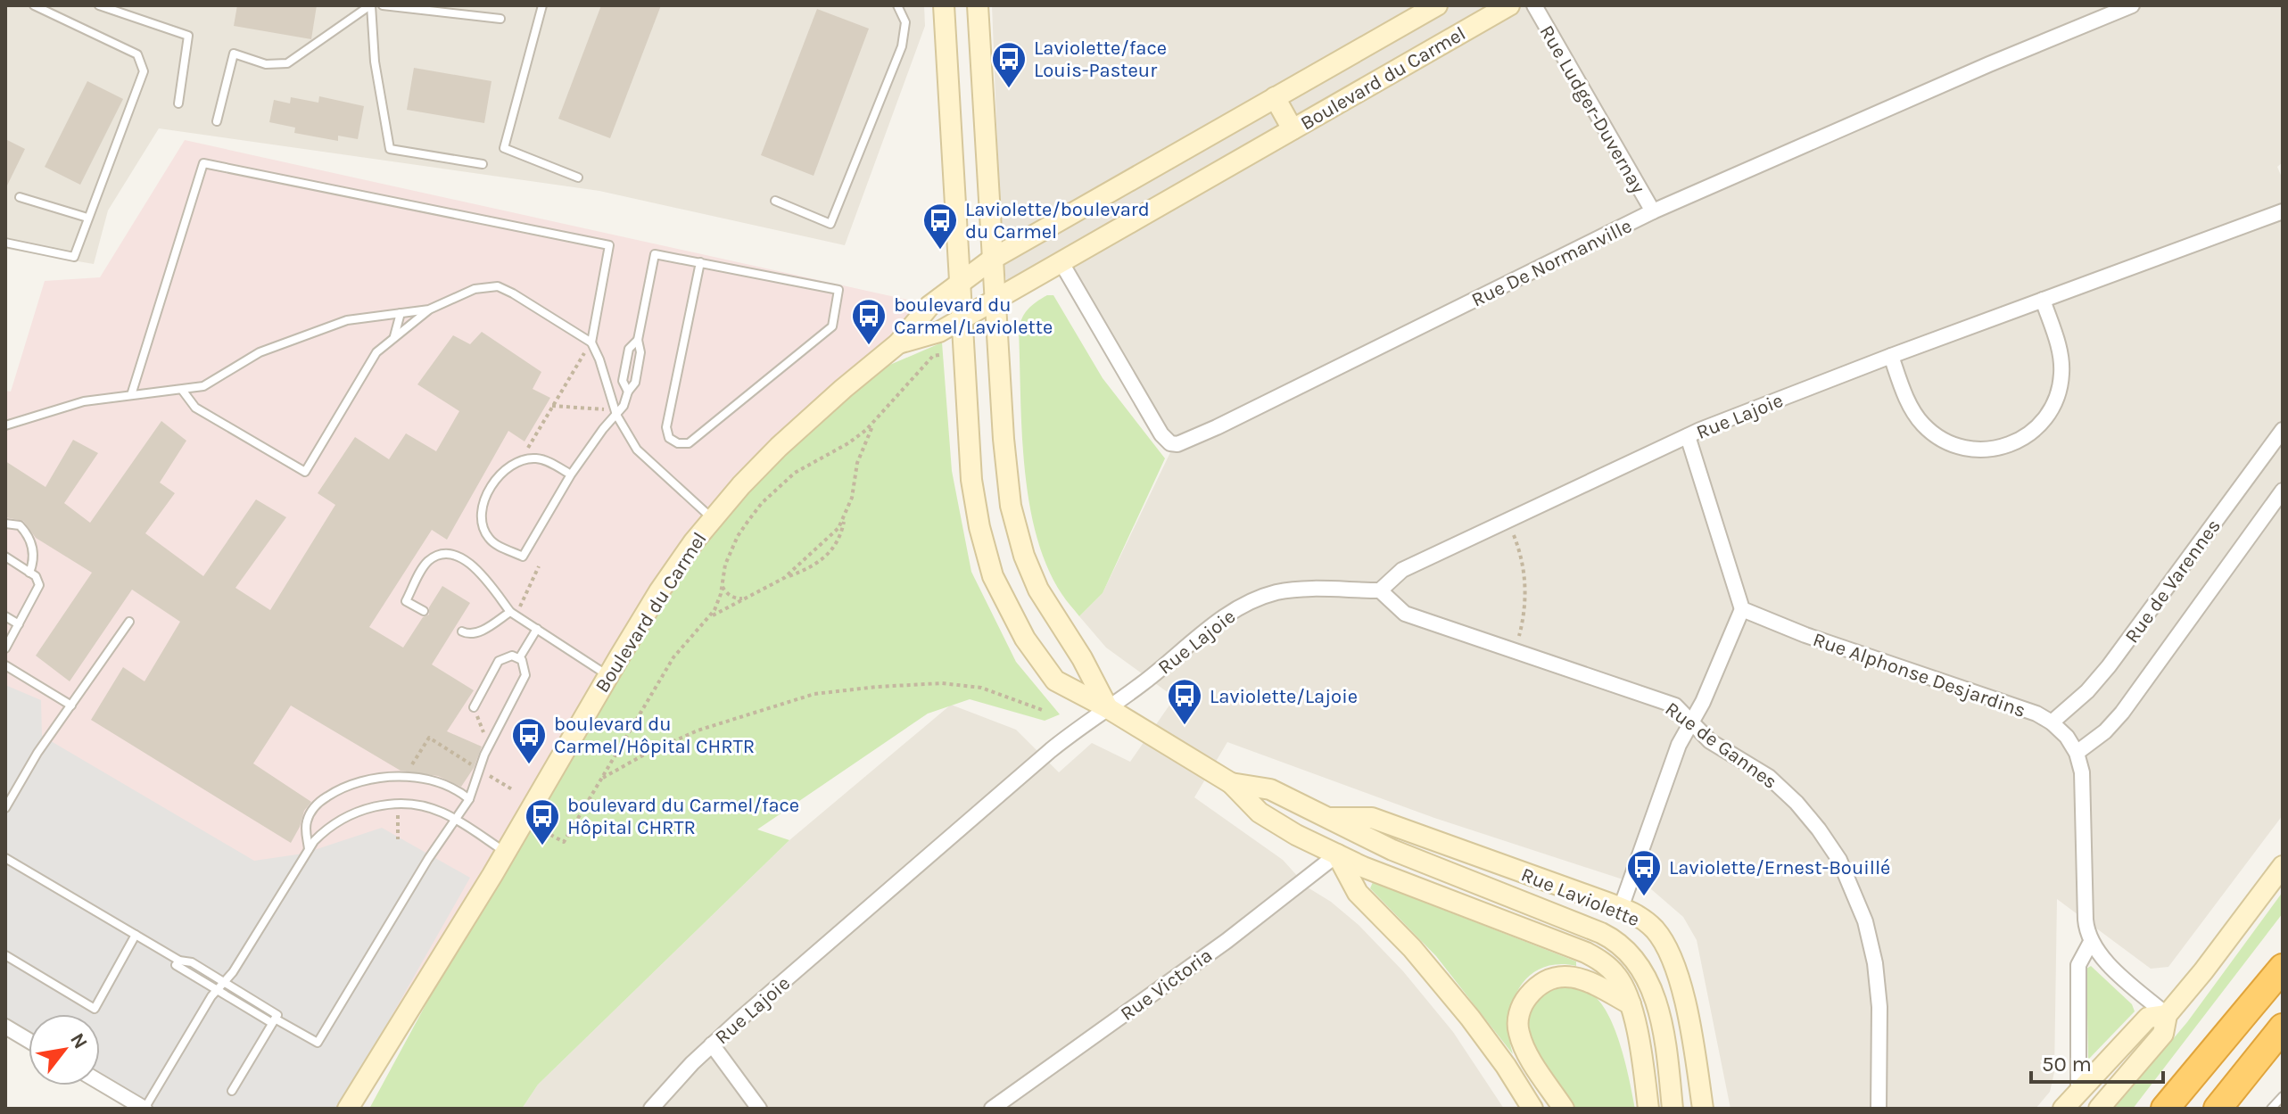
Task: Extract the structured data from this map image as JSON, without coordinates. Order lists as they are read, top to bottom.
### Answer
{
  "streets": {
    "street": [
      "Boulevard du Carmel",
      "Rue Ludger-Duvernay",
      "Rue De Normanville",
      "Rue Lajoie",
      "Rue de Varennes",
      "Rue Alphonse Desjardins",
      "Rue de Gannes",
      "Rue Laviolette",
      "Rue Victoria"
    ]
  },
  "crossings": [
    ["Boulevard du Carmel", "Rue De Normanville"],
    ["Boulevard du Carmel", "Rue Laviolette"],
    ["Rue Ludger-Duvernay", "Rue De Normanville"],
    ["Rue Lajoie", "Rue de Gannes"],
    ["Rue Lajoie", "Rue Laviolette"],
    ["Rue de Varennes", "Rue Alphonse Desjardins"],
    ["Rue Laviolette", "Rue Victoria"]
  ],
  "places": {
    "bus stop": [
      "Laviolette/face Louis-Pasteur",
      "Laviolette/boulevard du Carmel",
      "boulevard du Carmel/Laviolette",
      "Laviolette/Lajoie",
      "boulevard du Carmel/Hôpital CHRTR",
      "boulevard du Carmel/face Hôpital CHRTR",
      "Laviolette/Ernest-Bouillé"
    ]
  },
  "scale_bar": "50 m",
  "north": "top right"
}
